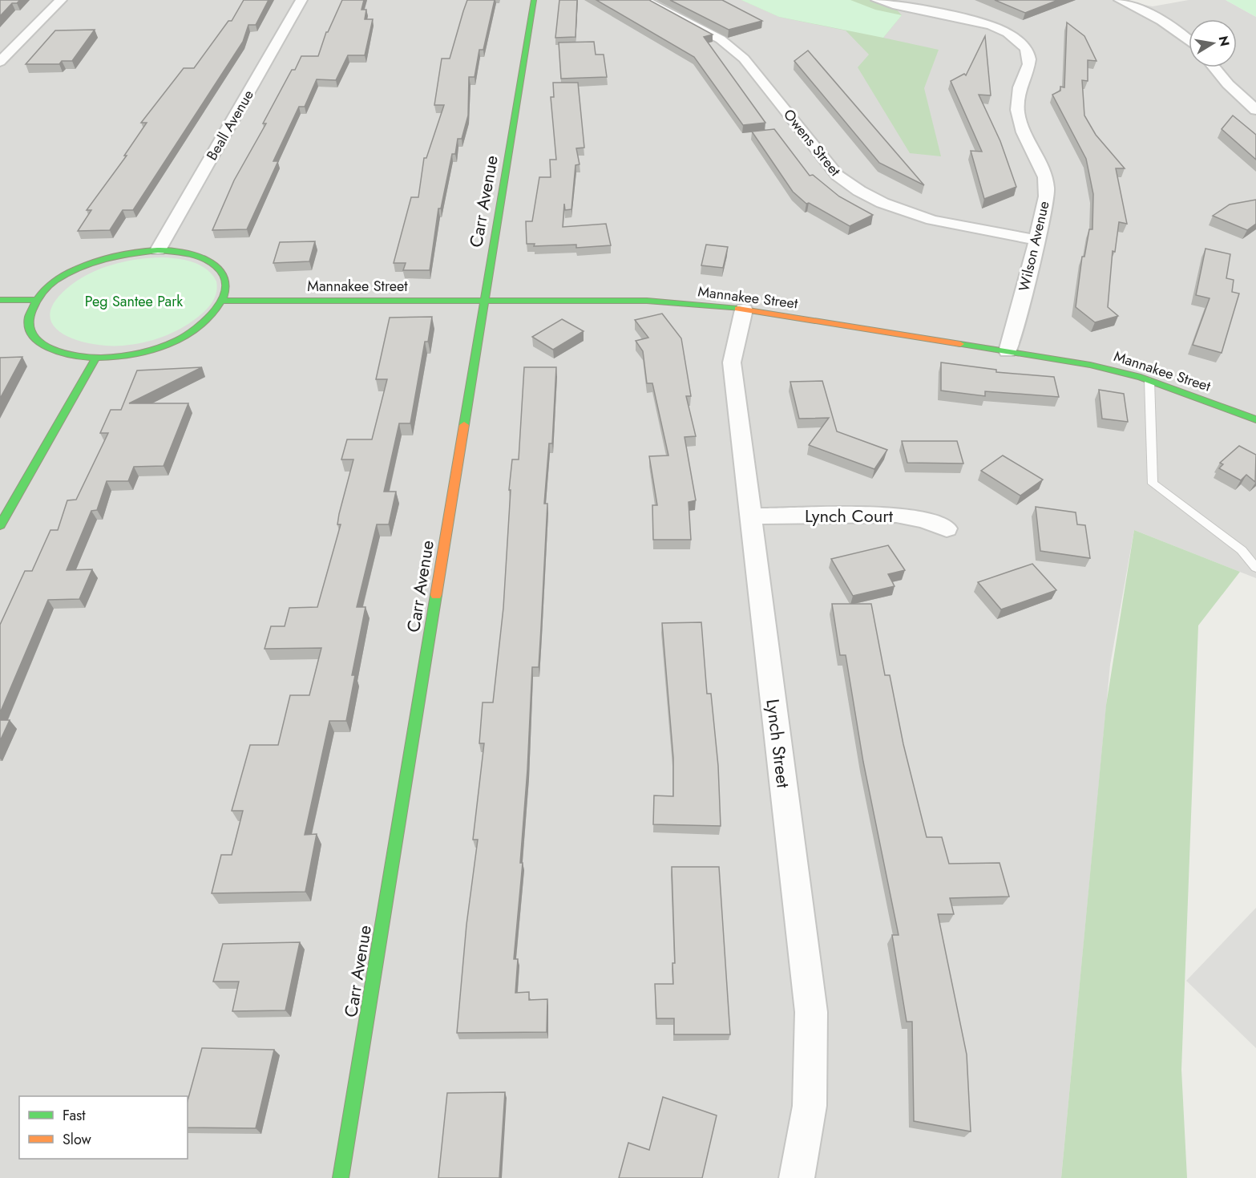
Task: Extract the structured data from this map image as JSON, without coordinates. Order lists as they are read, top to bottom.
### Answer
{
  "streets": {
    "street": [
      "Beall Avenue",
      "Owens Street",
      "Carr Avenue",
      "Wilson Avenue",
      "Mannakee Street",
      "Lynch Court",
      "Lynch Street"
    ]
  },
  "crossings": [
    ["Owens Street", "Wilson Avenue"],
    ["Carr Avenue", "Mannakee Street"],
    ["Wilson Avenue", "Mannakee Street"],
    ["Mannakee Street", "Lynch Street"],
    ["Lynch Court", "Lynch Street"]
  ],
  "parks": ["Peg Santee Park"],
  "legend": ["Fast", "Slow"],
  "north": "right"
}
